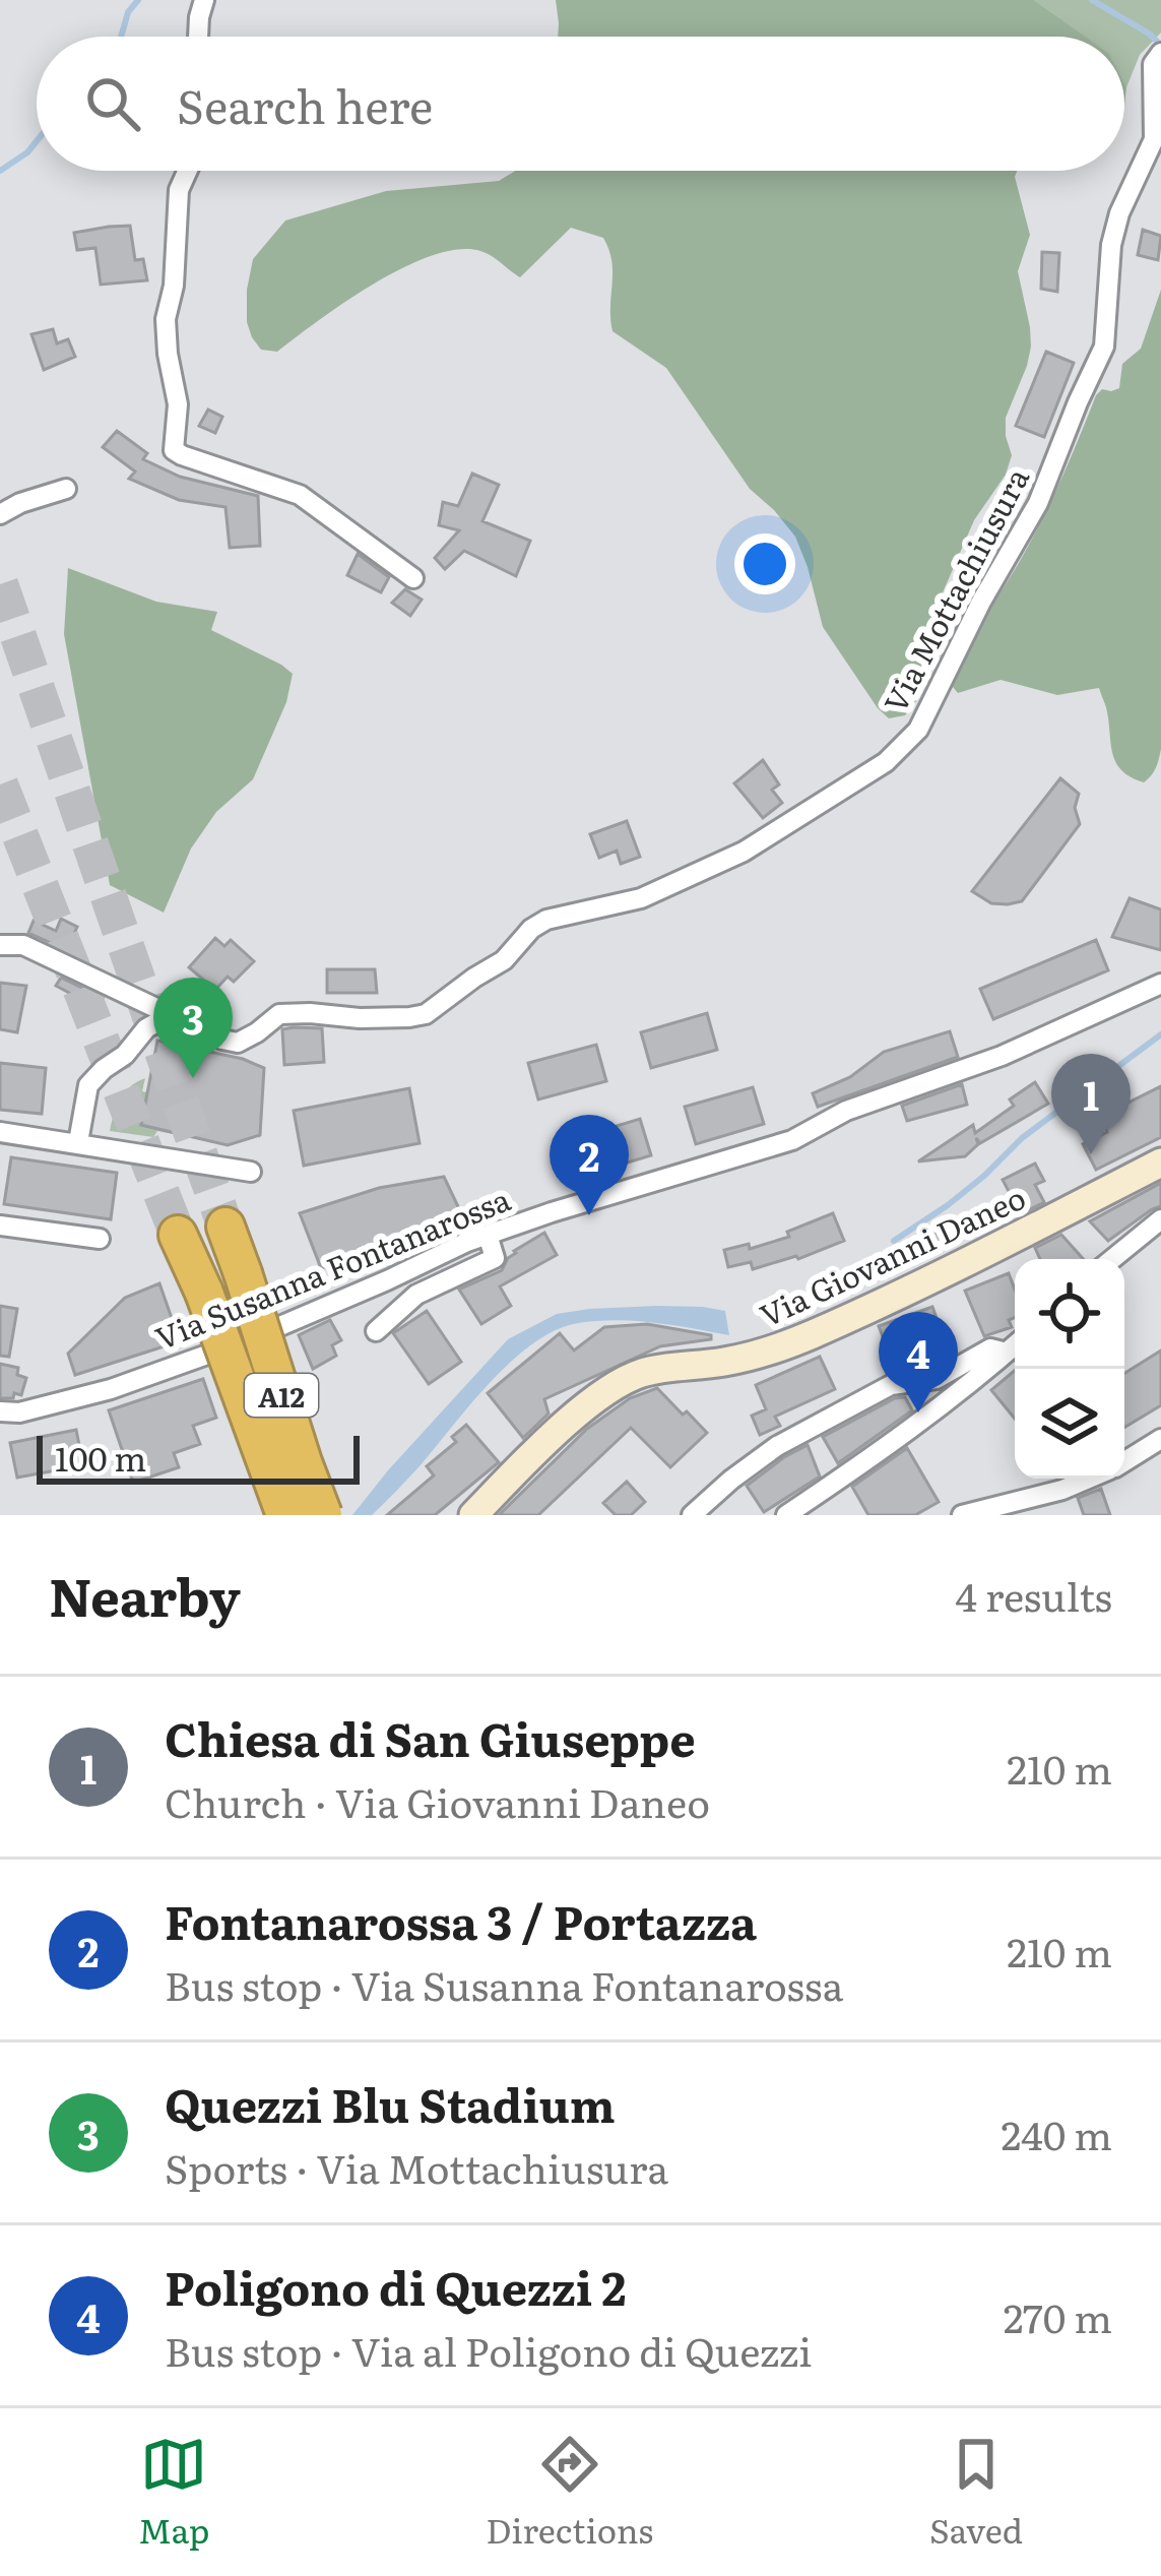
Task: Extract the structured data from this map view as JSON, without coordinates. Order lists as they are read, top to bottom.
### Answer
{
  "streets": {
    "highway": ["A12"],
    "street": ["Via Mottachiusura", "Via Giovanni Daneo", "Via Susanna Fontanarossa"]
  },
  "scale_bar": "100 m",
  "page": {
    "search": "Search here",
    "pins": [
      "3",
      "1",
      "2",
      "4"
    ],
    "scale": "100 m",
    "heading": ["Nearby", "4 results"],
    "list": [
      {
        "mark": "1",
        "name": "Chiesa di San Giuseppe",
        "note": "Church · Via Giovanni Daneo",
        "value": "210 m"
      },
      {
        "mark": "2",
        "name": "Fontanarossa 3 / Portazza",
        "note": "Bus stop · Via Susanna Fontanarossa",
        "value": "210 m"
      },
      {
        "mark": "3",
        "name": "Quezzi Blu Stadium",
        "note": "Sports · Via Mottachiusura",
        "value": "240 m"
      },
      {
        "mark": "4",
        "name": "Poligono di Quezzi 2",
        "note": "Bus stop · Via al Poligono di Quezzi",
        "value": "270 m"
      }
    ],
    "nav": ["Map", "Directions", "Saved"]
  }
}
